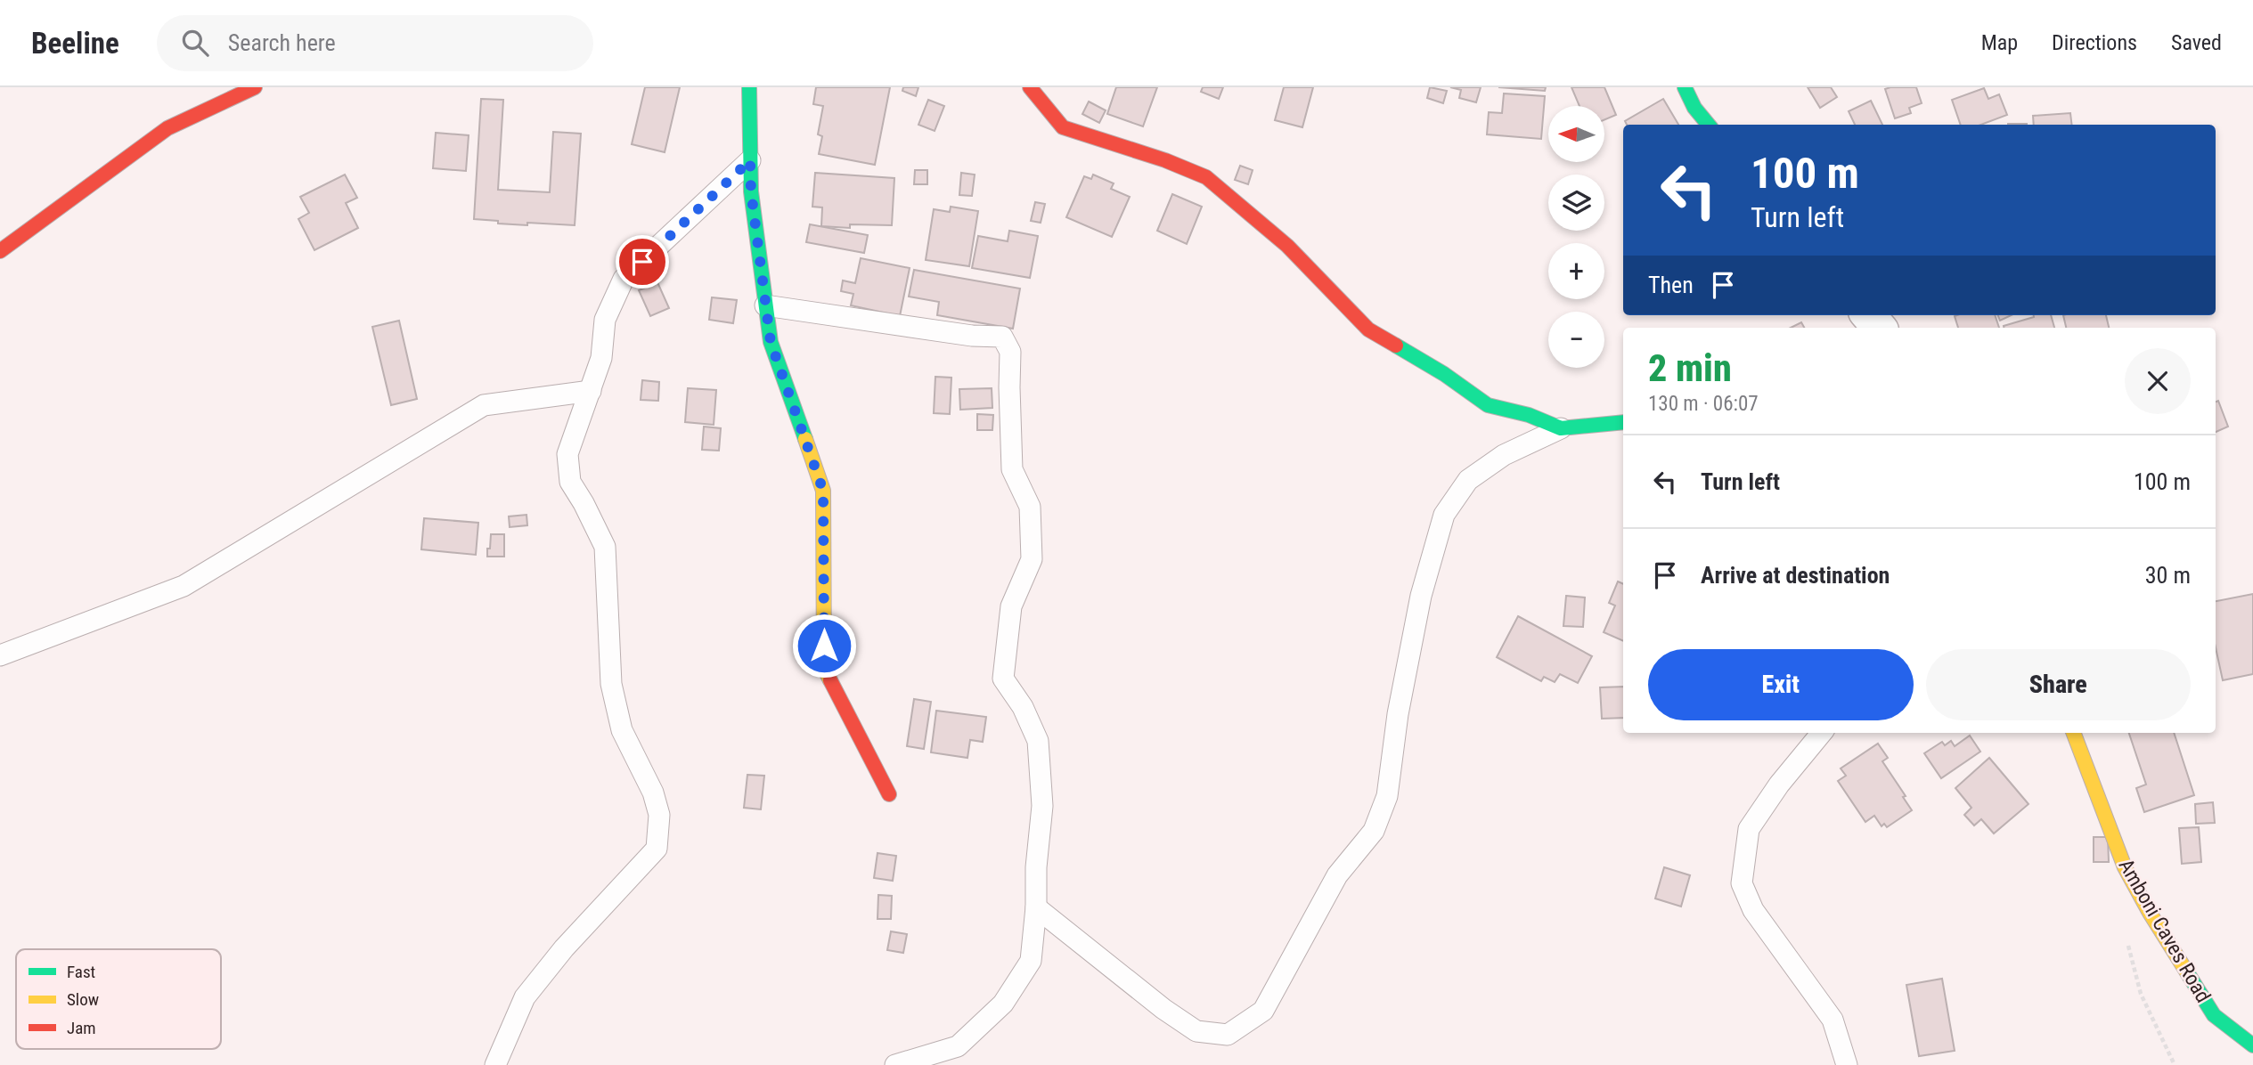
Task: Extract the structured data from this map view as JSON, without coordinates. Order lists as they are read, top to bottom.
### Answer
{
  "streets": {
    "street": ["Amboni Caves Road"]
  },
  "legend": ["Fast", "Slow", "Jam"],
  "north": "left",
  "page": {
    "header": "Beeline",
    "search": "Search here",
    "nav": ["Map", "Directions", "Saved"],
    "map_buttons": ["+", "−"],
    "turn": ["100 m", "Turn left"],
    "then": "Then",
    "heading": ["2 min", "130 m · 06:07"],
    "list": [
      {
        "name": "Turn left",
        "value": "100 m"
      },
      {
        "name": "Arrive at destination",
        "value": "30 m"
      }
    ],
    "buttons": ["Exit", "Share"]
  }
}
